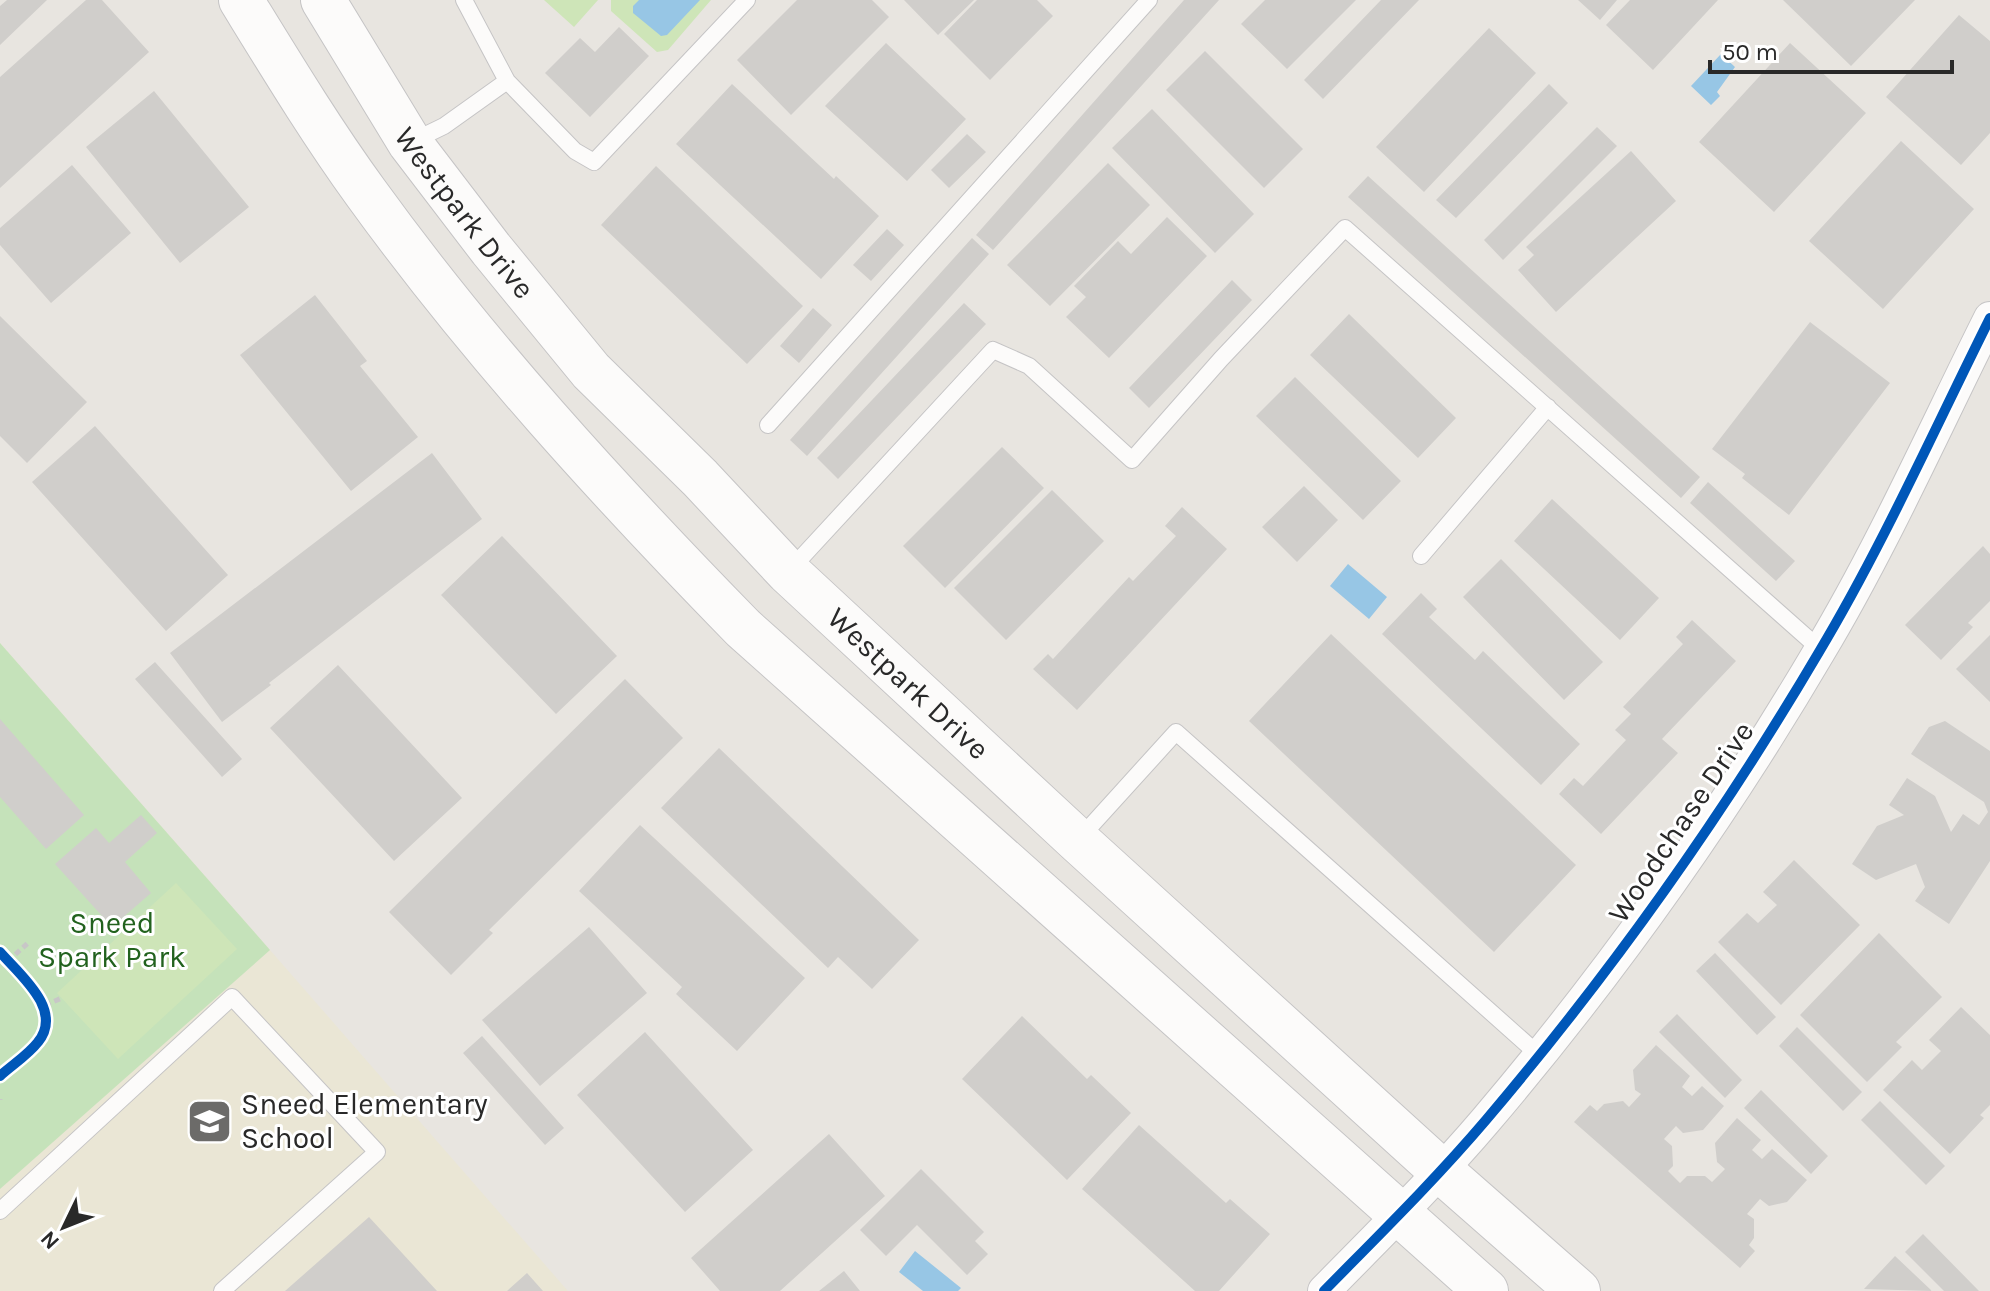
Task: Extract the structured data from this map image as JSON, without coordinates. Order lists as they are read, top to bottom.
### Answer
{
  "streets": {
    "main road": ["Westpark Drive"],
    "street": ["Woodchase Drive"]
  },
  "crossings": [
    ["Westpark Drive", "Woodchase Drive"]
  ],
  "parks": ["Sneed Spark Park"],
  "places": {
    "school or university": ["Sneed Elementary School"]
  },
  "scale_bar": "50 m",
  "north": "bottom left"
}
